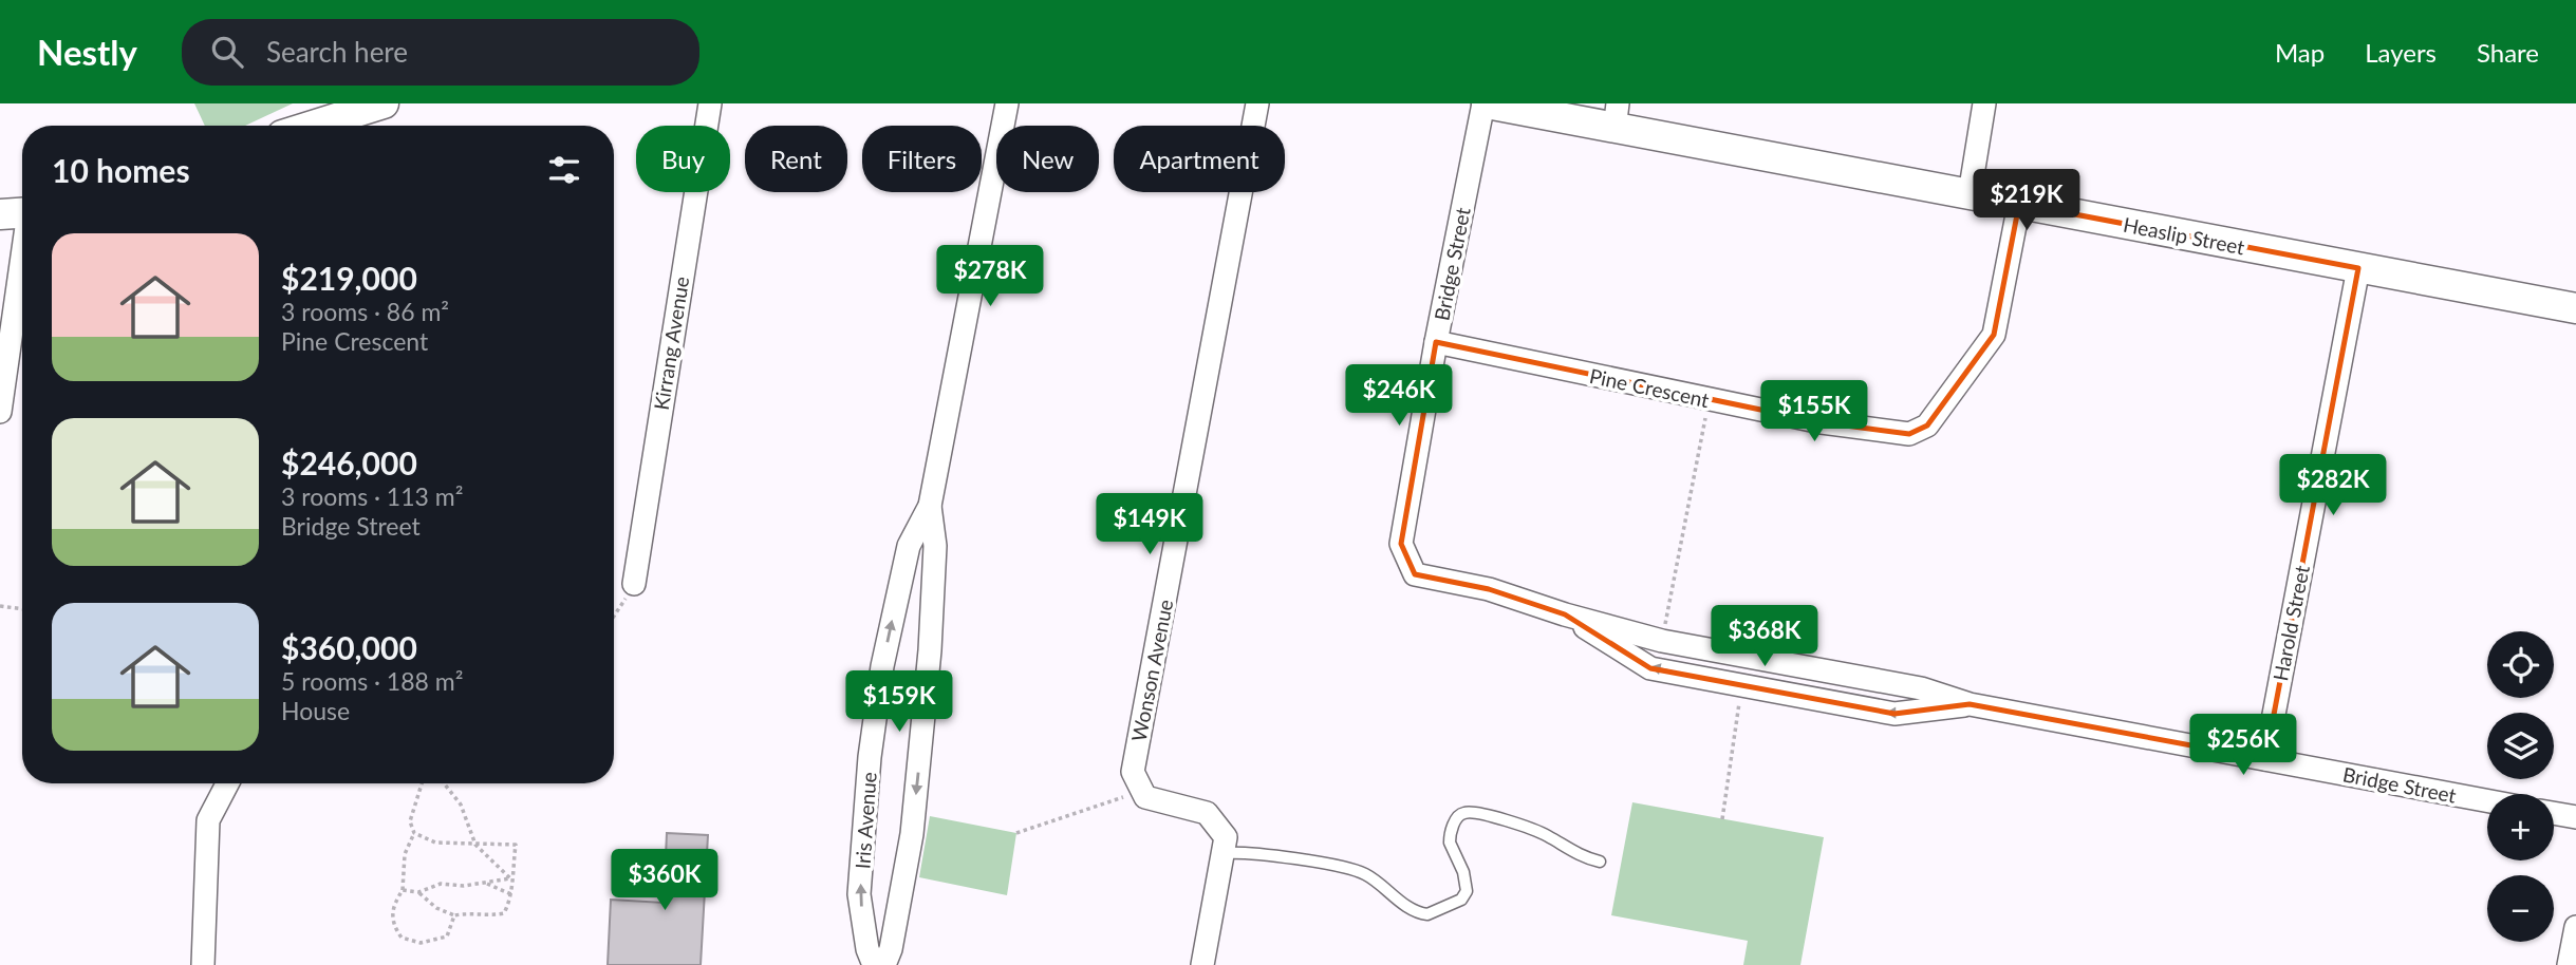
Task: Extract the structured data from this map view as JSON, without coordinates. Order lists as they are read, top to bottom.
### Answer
{
  "streets": {
    "street": [
      "Heaslip Street",
      "Bridge Street",
      "Kirrang Avenue",
      "Pine Crescent",
      "Harold Street",
      "Wonson Avenue",
      "Iris Avenue"
    ]
  },
  "crossings": [
    ["Heaslip Street", "Bridge Street"],
    ["Heaslip Street", "Pine Crescent"],
    ["Heaslip Street", "Harold Street"],
    ["Bridge Street", "Pine Crescent"],
    ["Bridge Street", "Harold Street"]
  ],
  "page": {
    "header": "Nestly",
    "search": "Search here",
    "nav": ["Map", "Layers", "Share"],
    "chip": [
      "Buy",
      "Rent",
      "Filters",
      "New",
      "Apartment"
    ],
    "heading": "10 homes",
    "price": [
      "$219K",
      "$278K",
      "$246K",
      "$155K",
      "$282K",
      "$149K",
      "$368K",
      "$159K",
      "$256K",
      "$360K"
    ],
    "list": [
      {
        "name": "$219,000",
        "note": "3 rooms · 86 m² · Pine Crescent"
      },
      {
        "name": "$246,000",
        "note": "3 rooms · 113 m² · Bridge Street"
      },
      {
        "name": "$360,000",
        "note": "5 rooms · 188 m² · House"
      }
    ],
    "map_buttons": ["+", "−"]
  }
}
